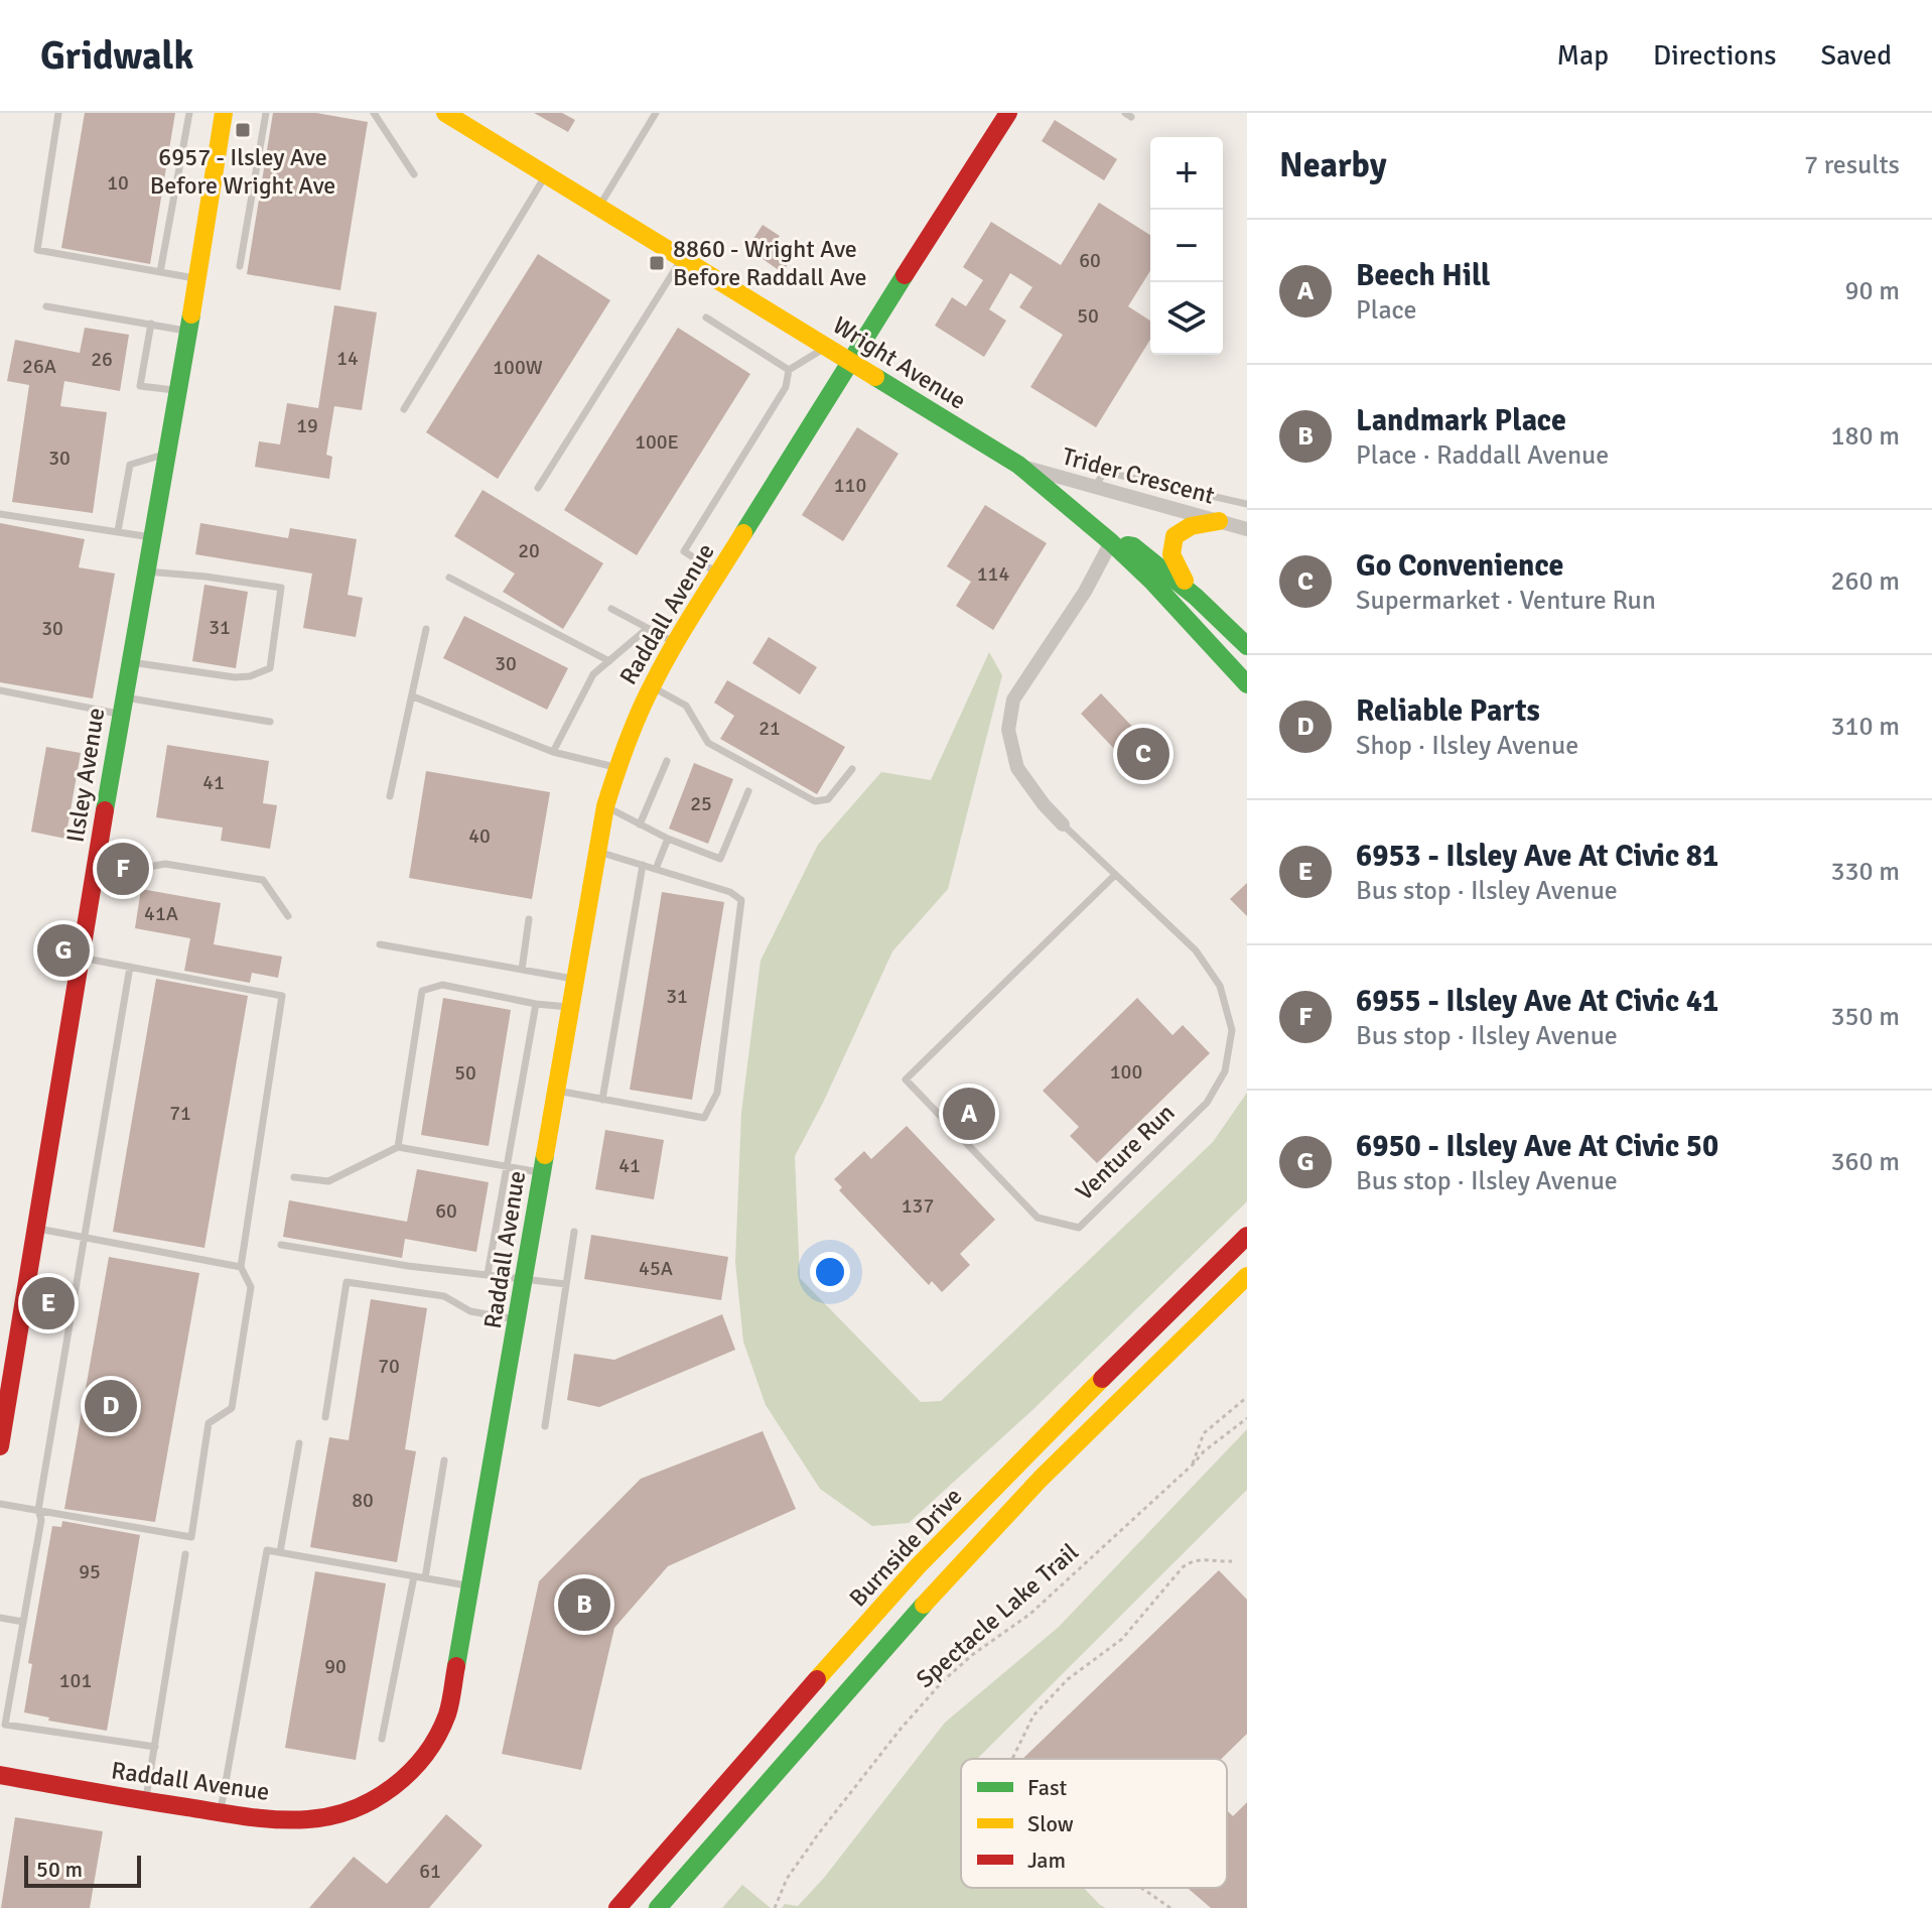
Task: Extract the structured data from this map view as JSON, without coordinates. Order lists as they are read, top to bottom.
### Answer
{
  "streets": {
    "street": [
      "Wright Avenue",
      "Trider Crescent",
      "Raddall Avenue",
      "Ilsley Avenue",
      "Venture Run",
      "Burnside Drive"
    ],
    "path": ["Spectacle Lake Trail"]
  },
  "crossings": [
    ["Wright Avenue", "Trider Crescent"],
    ["Wright Avenue", "Raddall Avenue"],
    ["Wright Avenue", "Venture Run"]
  ],
  "places": {
    "transit": ["6957 - Ilsley Ave Before Wright Ave", "8860 - Wright Ave Before Raddall Ave"]
  },
  "house_numbers": [
    "10",
    "60",
    "50",
    "14",
    "26",
    "26A",
    "100W",
    "19",
    "100E",
    "30",
    "110",
    "20",
    "114",
    "31",
    "30",
    "30",
    "21",
    "41",
    "25",
    "40",
    "41A",
    "31",
    "100",
    "50",
    "71",
    "41",
    "137",
    "60",
    "45A",
    "70",
    "80",
    "95",
    "90",
    "101",
    "61"
  ],
  "legend": ["Fast", "Slow", "Jam"],
  "scale_bar": "50 m",
  "page": {
    "header": "Gridwalk",
    "nav": ["Map", "Directions", "Saved"],
    "heading": ["Nearby", "7 results"],
    "map_buttons": ["+", "−"],
    "list": [
      {
        "mark": "A",
        "name": "Beech Hill",
        "note": "Place",
        "value": "90 m"
      },
      {
        "mark": "B",
        "name": "Landmark Place",
        "note": "Place · Raddall Avenue",
        "value": "180 m"
      },
      {
        "mark": "C",
        "name": "Go Convenience",
        "note": "Supermarket · Venture Run",
        "value": "260 m"
      },
      {
        "mark": "D",
        "name": "Reliable Parts",
        "note": "Shop · Ilsley Avenue",
        "value": "310 m"
      },
      {
        "mark": "E",
        "name": "6953 - Ilsley Ave At Civic 81",
        "note": "Bus stop · Ilsley Avenue",
        "value": "330 m"
      },
      {
        "mark": "F",
        "name": "6955 - Ilsley Ave At Civic 41",
        "note": "Bus stop · Ilsley Avenue",
        "value": "350 m"
      },
      {
        "mark": "G",
        "name": "6950 - Ilsley Ave At Civic 50",
        "note": "Bus stop · Ilsley Avenue",
        "value": "360 m"
      }
    ],
    "pins": [
      "C",
      "F",
      "G",
      "A",
      "E",
      "D",
      "B"
    ],
    "scale": "50 m"
  }
}
